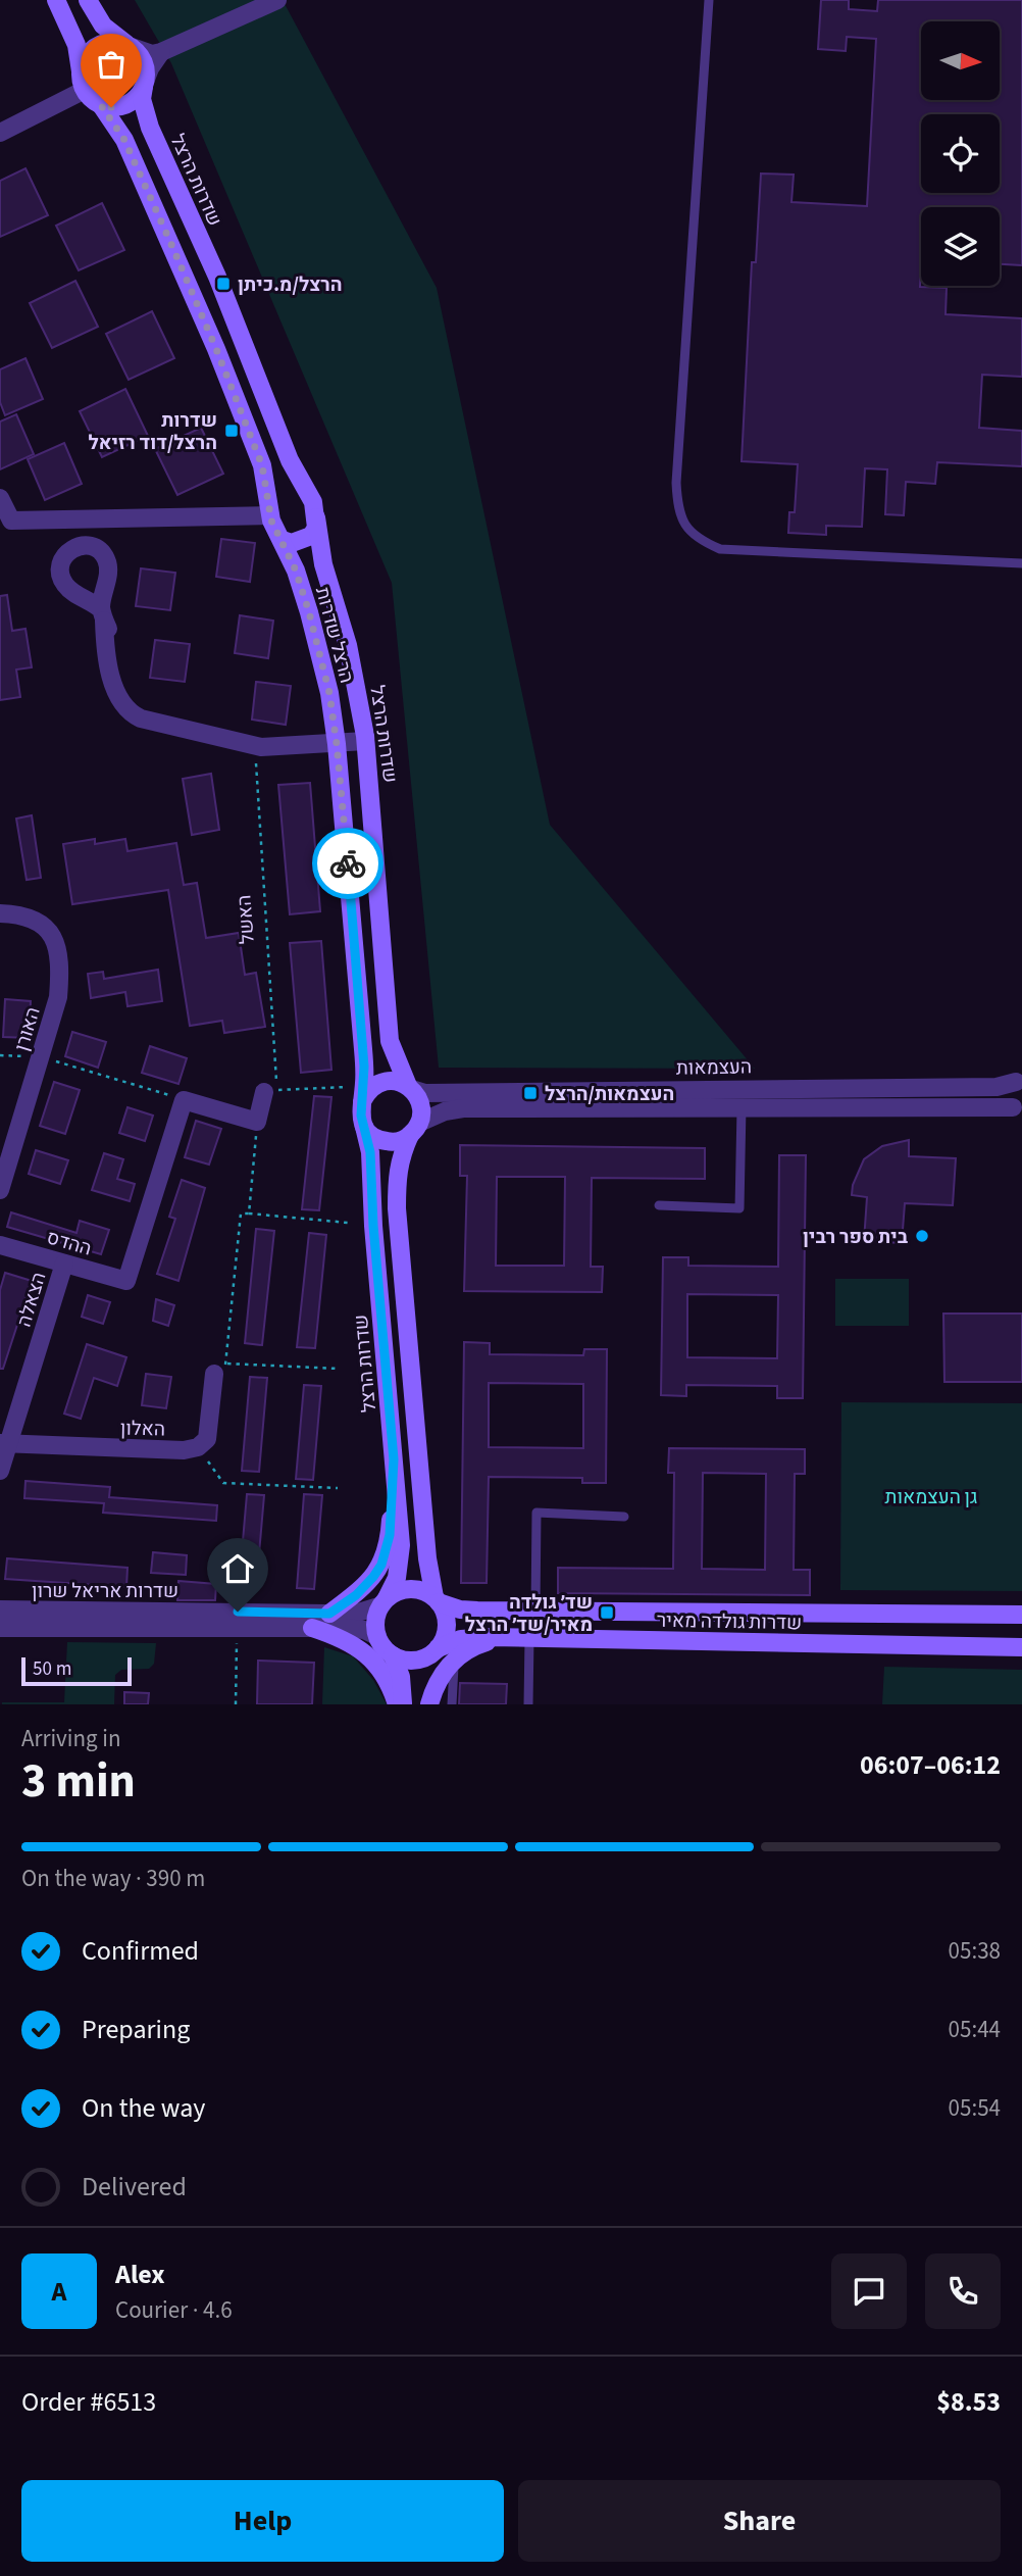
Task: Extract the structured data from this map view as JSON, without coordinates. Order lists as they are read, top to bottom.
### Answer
{
  "streets": {
    "main road": ["שדרות הרצל", "הרצל שדרות", "שדרות גולדה מאיר"],
    "street": [
      "האורן",
      "העצמאות",
      "ההדס",
      "הצאלה",
      "האלון",
      "שדרות אריאל שרון"
    ],
    "path": ["האשל"]
  },
  "crossings": [
    ["שדרות הרצל", "הרצל שדרות"],
    ["שדרות הרצל", "האשל"],
    ["שדרות הרצל", "העצמאות"],
    ["שדרות הרצל", "שדרות אריאל שרון"],
    ["שדרות הרצל", "שדרות גולדה מאיר"],
    ["האשל", "העצמאות"],
    ["ההדס", "הצאלה"],
    ["הצאלה", "האלון"],
    ["שדרות אריאל שרון", "שדרות גולדה מאיר"]
  ],
  "parks": ["גן העצמאות"],
  "places": {
    "transit": [
      "הרצל/מ.כיתן",
      "שדרות הרצל/דוד רזיאל",
      "העצמאות/הרצל",
      "שד׳ גולדה מאיר/שד׳ הרצל"
    ],
    "other": ["בית ספר רבין"]
  },
  "scale_bar": "50 m",
  "north": "right",
  "page": {
    "scale": "50 m",
    "heading": ["3 min", "Arriving in", "06:07–06:12"],
    "panel": [
      "Alex",
      "Courier · 4.6",
      "Order #6513",
      "$8.53"
    ],
    "bar": "On the way · 390 m",
    "list": [
      ["Confirmed", "05:38"],
      ["Preparing", "05:44"],
      ["On the way", "05:54"],
      "Delivered"
    ],
    "round": "A",
    "buttons": ["Help", "Share"]
  }
}
